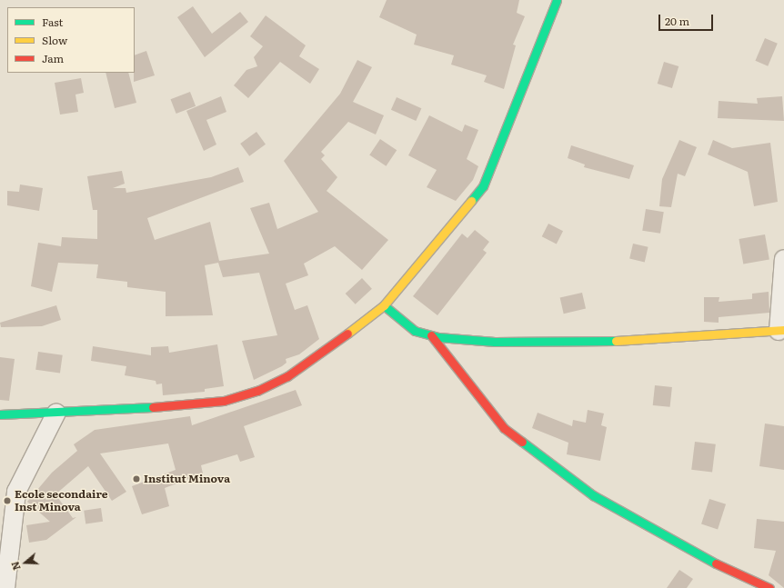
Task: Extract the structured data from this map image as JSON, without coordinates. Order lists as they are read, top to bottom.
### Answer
{
  "places": ["Institut Minova", "Ecole secondaire Inst Minova"],
  "legend": ["Fast", "Slow", "Jam"],
  "scale_bar": "20 m",
  "north": "left"
}
